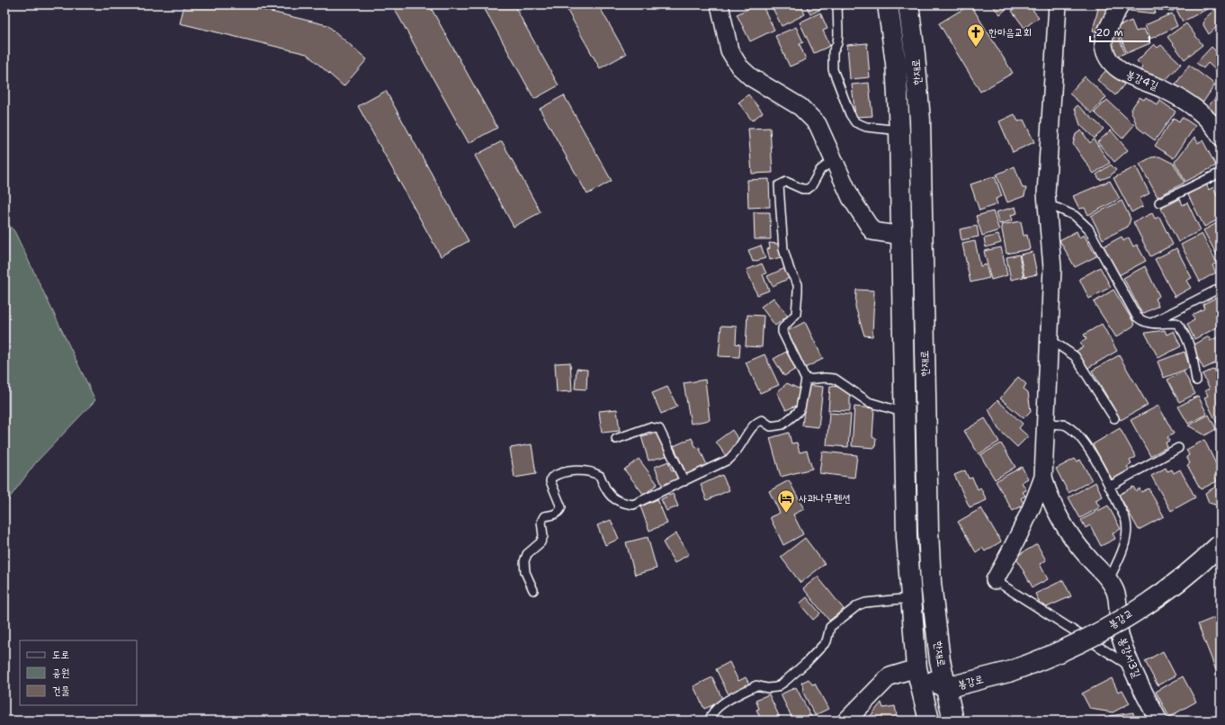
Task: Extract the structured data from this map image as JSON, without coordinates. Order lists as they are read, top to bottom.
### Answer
{
  "streets": {
    "street": [
      "한재로",
      "봉강4길",
      "봉강교",
      "봉강서3길",
      "봉강로"
    ]
  },
  "crossings": [
    ["한재로", "봉강로"],
    ["봉강교", "봉강로"]
  ],
  "places": {
    "church": ["한마음교회"],
    "hotel": ["사과나무펜션"]
  },
  "legend": ["도로", "공원", "건물"],
  "scale_bar": "20 m"
}
